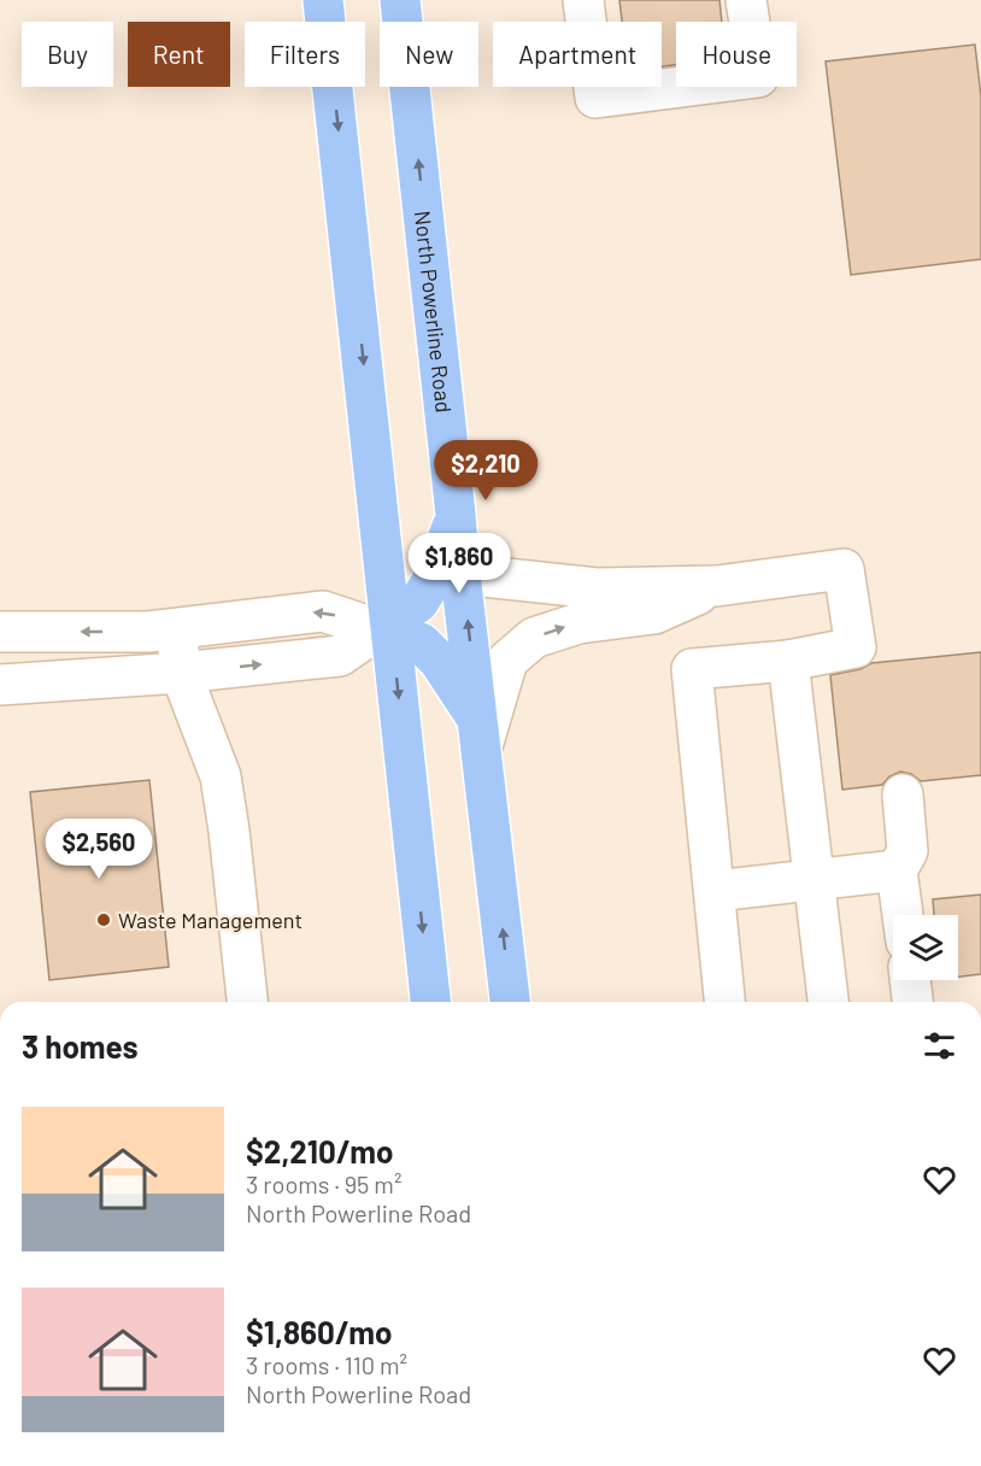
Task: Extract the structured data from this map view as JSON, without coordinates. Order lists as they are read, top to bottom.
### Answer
{
  "streets": {
    "main road": ["North Powerline Road"]
  },
  "places": ["Waste Management"],
  "page": {
    "chip": [
      "Buy",
      "Rent",
      "Filters",
      "New",
      "Apartment",
      "House"
    ],
    "price": ["$2,210", "$1,860", "$2,560"],
    "heading": "3 homes",
    "list": [
      {
        "name": "$2,210/mo",
        "note": "3 rooms · 95 m² · North Powerline Road"
      },
      {
        "name": "$1,860/mo",
        "note": "3 rooms · 110 m² · North Powerline Road"
      }
    ]
  }
}
